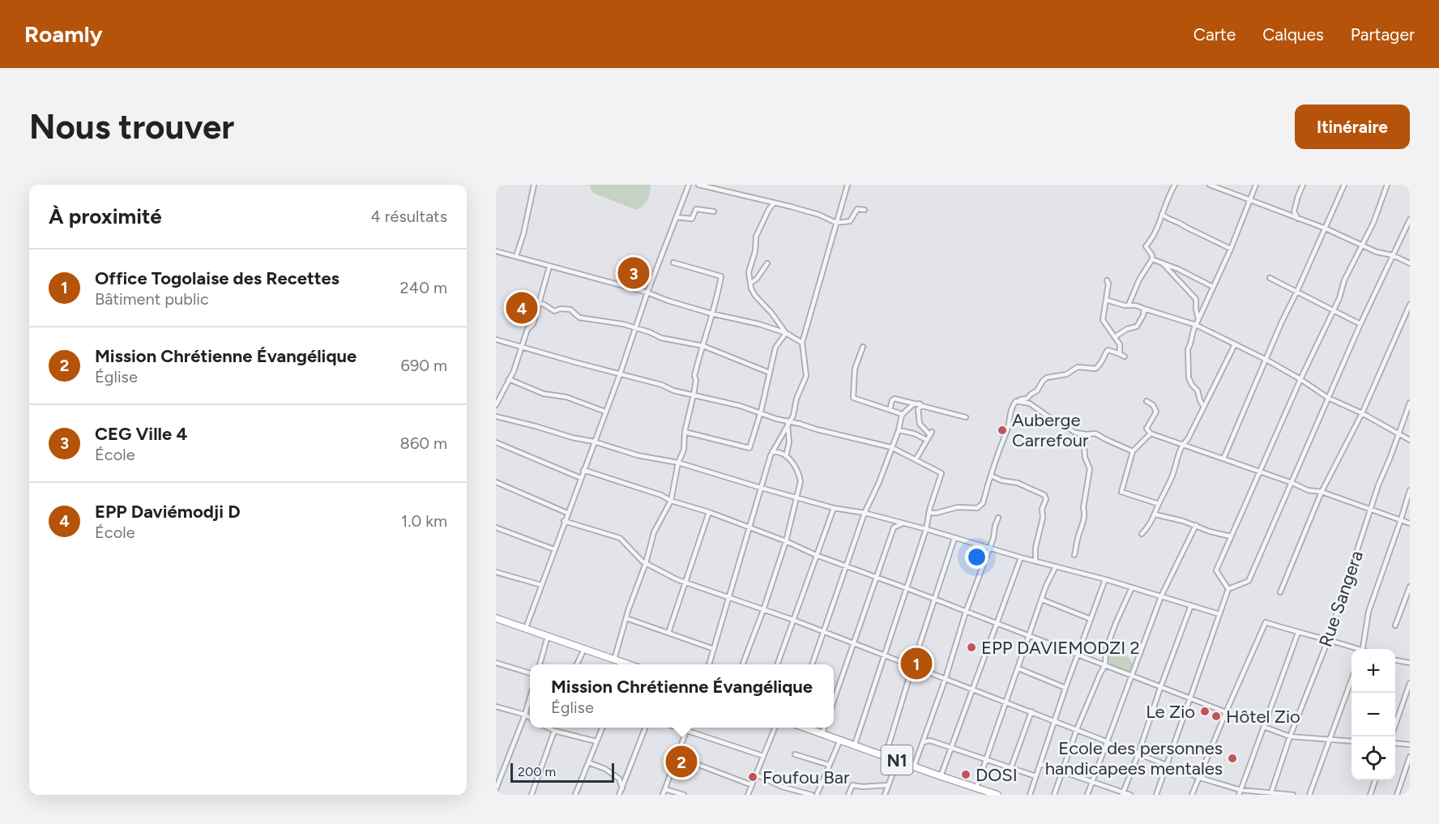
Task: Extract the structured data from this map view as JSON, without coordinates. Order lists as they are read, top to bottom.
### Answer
{
  "streets": {
    "highway": ["N1"],
    "street": ["Rue Sangera"]
  },
  "places": [
    "Auberge Carrefour",
    "EPP DAVIEMODZI 2",
    "Le Zio",
    "Hôtel Zio",
    "Ecole des personnes handicapees mentales",
    "DOSI",
    "Foufou Bar"
  ],
  "scale_bar": "200 m",
  "page": {
    "header": "Roamly",
    "nav": ["Carte", "Calques", "Partager"],
    "buttons": "Itinéraire",
    "title": "Nous trouver",
    "heading": ["À proximité", "4 résultats"],
    "list": [
      {
        "mark": "1",
        "name": "Office Togolaise des Recettes",
        "note": "Bâtiment public",
        "value": "240 m"
      },
      {
        "mark": "2",
        "name": "Mission Chrétienne Évangélique",
        "note": "Église",
        "value": "690 m"
      },
      {
        "mark": "3",
        "name": "CEG Ville 4",
        "note": "École",
        "value": "860 m"
      },
      {
        "mark": "4",
        "name": "EPP Daviémodji D",
        "note": "École",
        "value": "1.0 km"
      }
    ],
    "pins": [
      "3",
      "4",
      "1",
      "2"
    ],
    "map_buttons": ["+", "−"],
    "popup": ["Mission Chrétienne Évangélique", "Église"],
    "scale": "200 m"
  }
}
